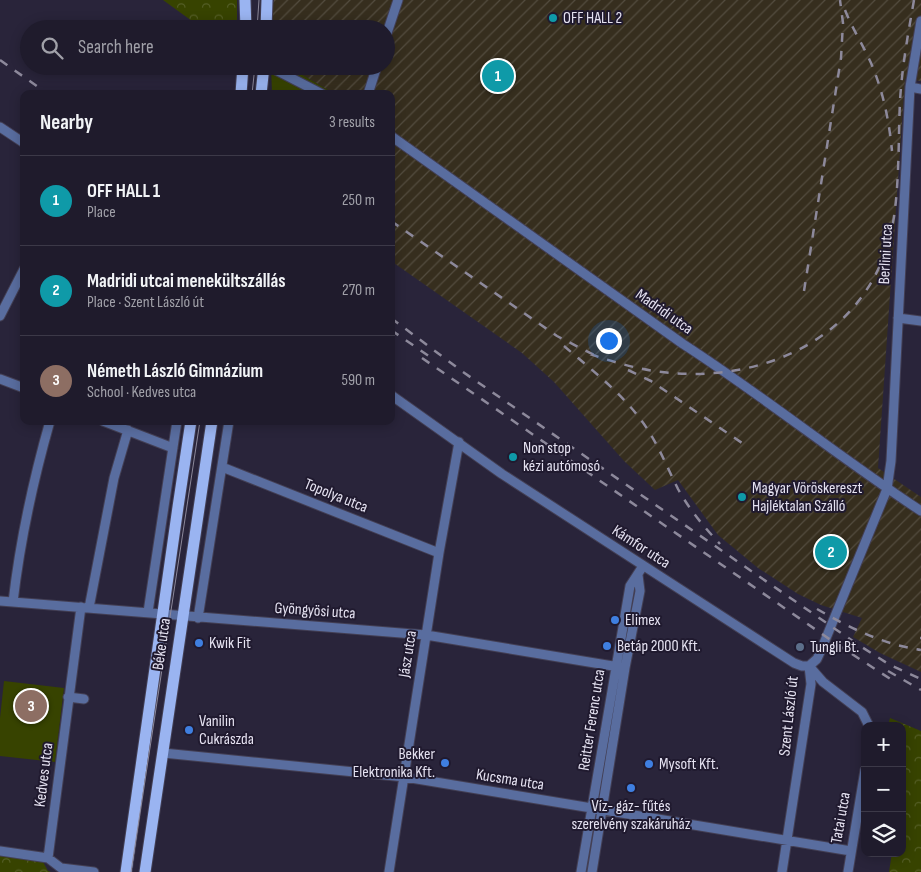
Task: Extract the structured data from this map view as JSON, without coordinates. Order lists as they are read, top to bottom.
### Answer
{
  "streets": {
    "main road": ["Béke utca"],
    "street": [
      "Berlini utca",
      "Madridi utca",
      "Topolya utca",
      "Kámfor utca",
      "Gyöngyösi utca",
      "Jász utca",
      "Szent László út",
      "Reitter Ferenc utca",
      "Kedves utca",
      "Kucsma utca",
      "Tatai utca"
    ]
  },
  "crossings": [
    ["Berlini utca", "Madridi utca"],
    ["Berlini utca", "Szent László út"],
    ["Madridi utca", "Szent László út"],
    ["Topolya utca", "Béke utca"],
    ["Topolya utca", "Jász utca"],
    ["Kámfor utca", "Jász utca"],
    ["Kámfor utca", "Szent László út"],
    ["Kámfor utca", "Reitter Ferenc utca"],
    ["Gyöngyösi utca", "Béke utca"],
    ["Gyöngyösi utca", "Jász utca"],
    ["Gyöngyösi utca", "Reitter Ferenc utca"],
    ["Gyöngyösi utca", "Kedves utca"],
    ["Béke utca", "Kucsma utca"],
    ["Jász utca", "Kucsma utca"],
    ["Szent László út", "Kucsma utca"],
    ["Reitter Ferenc utca", "Kucsma utca"],
    ["Kucsma utca", "Tatai utca"]
  ],
  "places": [
    "OFF HALL 2",
    "Non stop kézi autómosó",
    "Magyar Vöröskereszt Hajléktalan Szálló",
    "Elimex",
    "Kwik Fit",
    "Betáp 2000 Kft.",
    "Tungli Bt.",
    "Vanilin Cukrászda",
    "Bekker Elektronika Kft.",
    "Mysoft Kft.",
    "Víz- gáz- fűtés szerelvény szakáruház"
  ],
  "page": {
    "search": "Search here",
    "pins": ["1", "2", "3"],
    "heading": ["Nearby", "3 results"],
    "list": [
      {
        "mark": "1",
        "name": "OFF HALL 1",
        "note": "Place",
        "value": "250 m"
      },
      {
        "mark": "2",
        "name": "Madridi utcai menekültszállás",
        "note": "Place · Szent László út",
        "value": "270 m"
      },
      {
        "mark": "3",
        "name": "Németh László Gimnázium",
        "note": "School · Kedves utca",
        "value": "590 m"
      }
    ],
    "map_buttons": ["+", "−"]
  }
}
